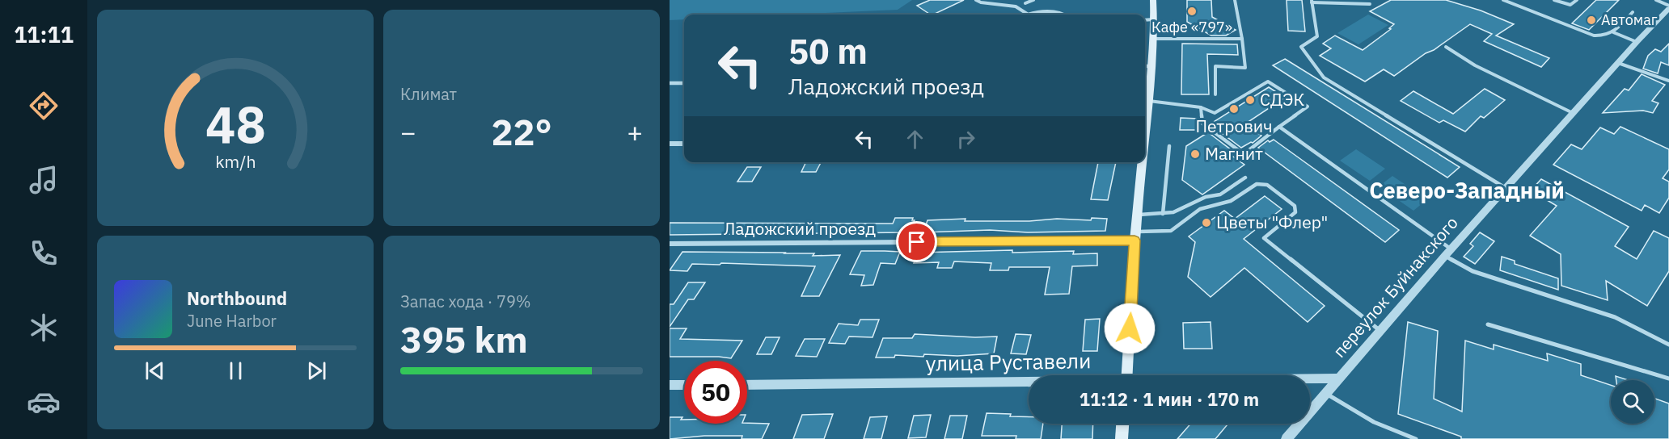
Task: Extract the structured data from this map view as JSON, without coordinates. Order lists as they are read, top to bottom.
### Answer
{
  "streets": {
    "street": ["Ладожский проезд", "переулок Буйнакского", "улица Руставели"]
  },
  "crossings": [
    ["переулок Буйнакского", "улица Руставели"]
  ],
  "districts": ["Северо-Западный"],
  "places": [
    "Кафе «797»",
    "Автомаг",
    "СДЭК",
    "Петрович",
    "Магнит",
    "Цветы \"Флер\""
  ],
  "page": {
    "tabs": "11:11",
    "tile": [
      "Климат",
      ["Запас хода · 79%", "395 km"]
    ],
    "turn": ["50 m", "Ладожский проезд"],
    "heat": ["−", "22°", "+"],
    "song": ["Northbound", "June Harbor"],
    "limit": "50",
    "trip": "11:12 · 1 мин · 170 m",
    "gauge": ["48", "km/h"]
  }
}
